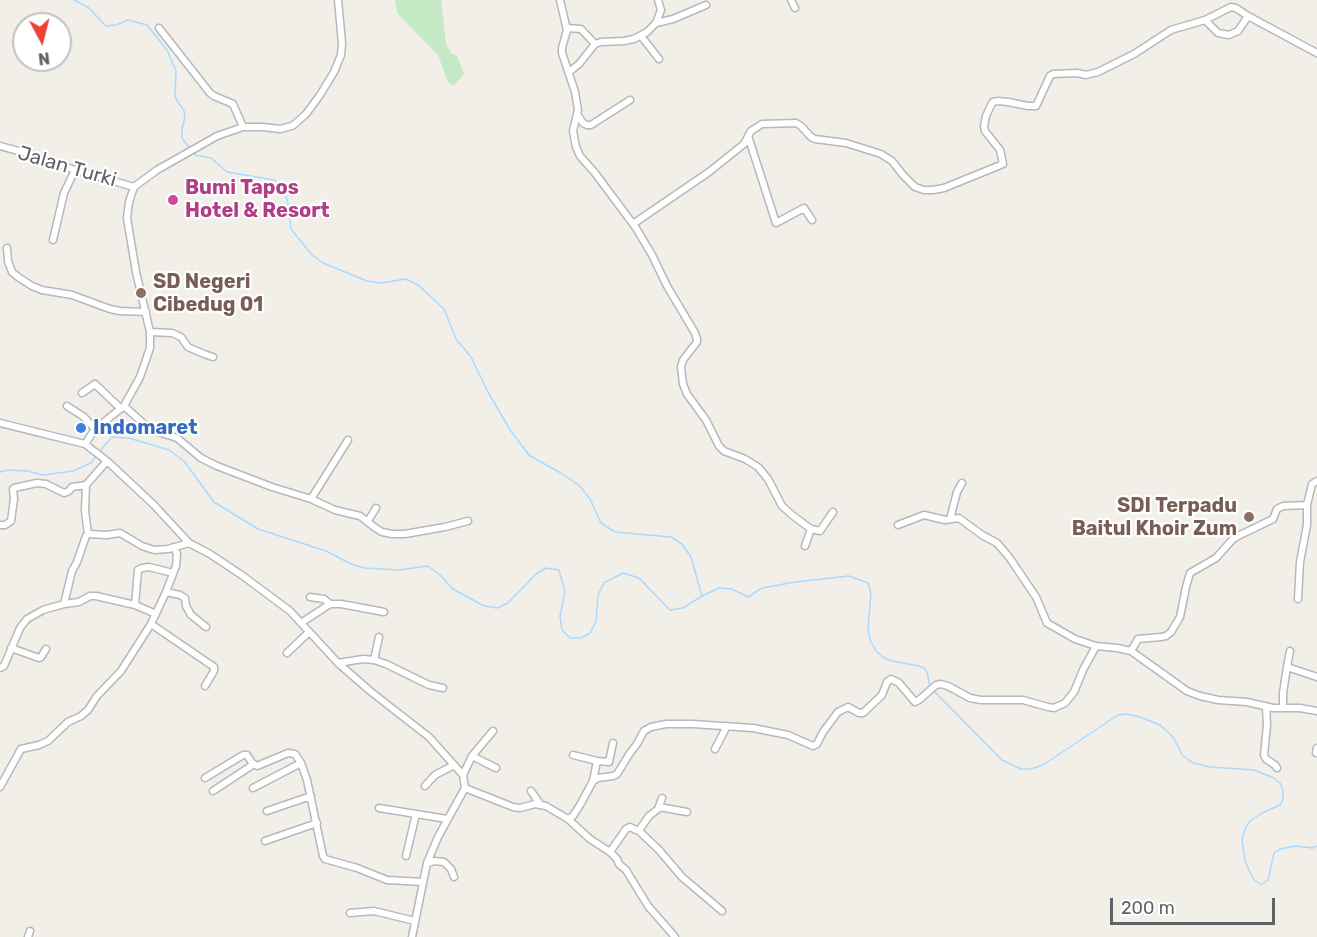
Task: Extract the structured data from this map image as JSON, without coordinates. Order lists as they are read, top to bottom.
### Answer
{
  "streets": {
    "street": ["Jalan Turki"]
  },
  "places": [
    "Bumi Tapos Hotel & Resort",
    "SD Negeri Cibedug 01",
    "Indomaret",
    "SDI Terpadu Baitul Khoir Zum"
  ],
  "scale_bar": "200 m",
  "north": "bottom"
}
